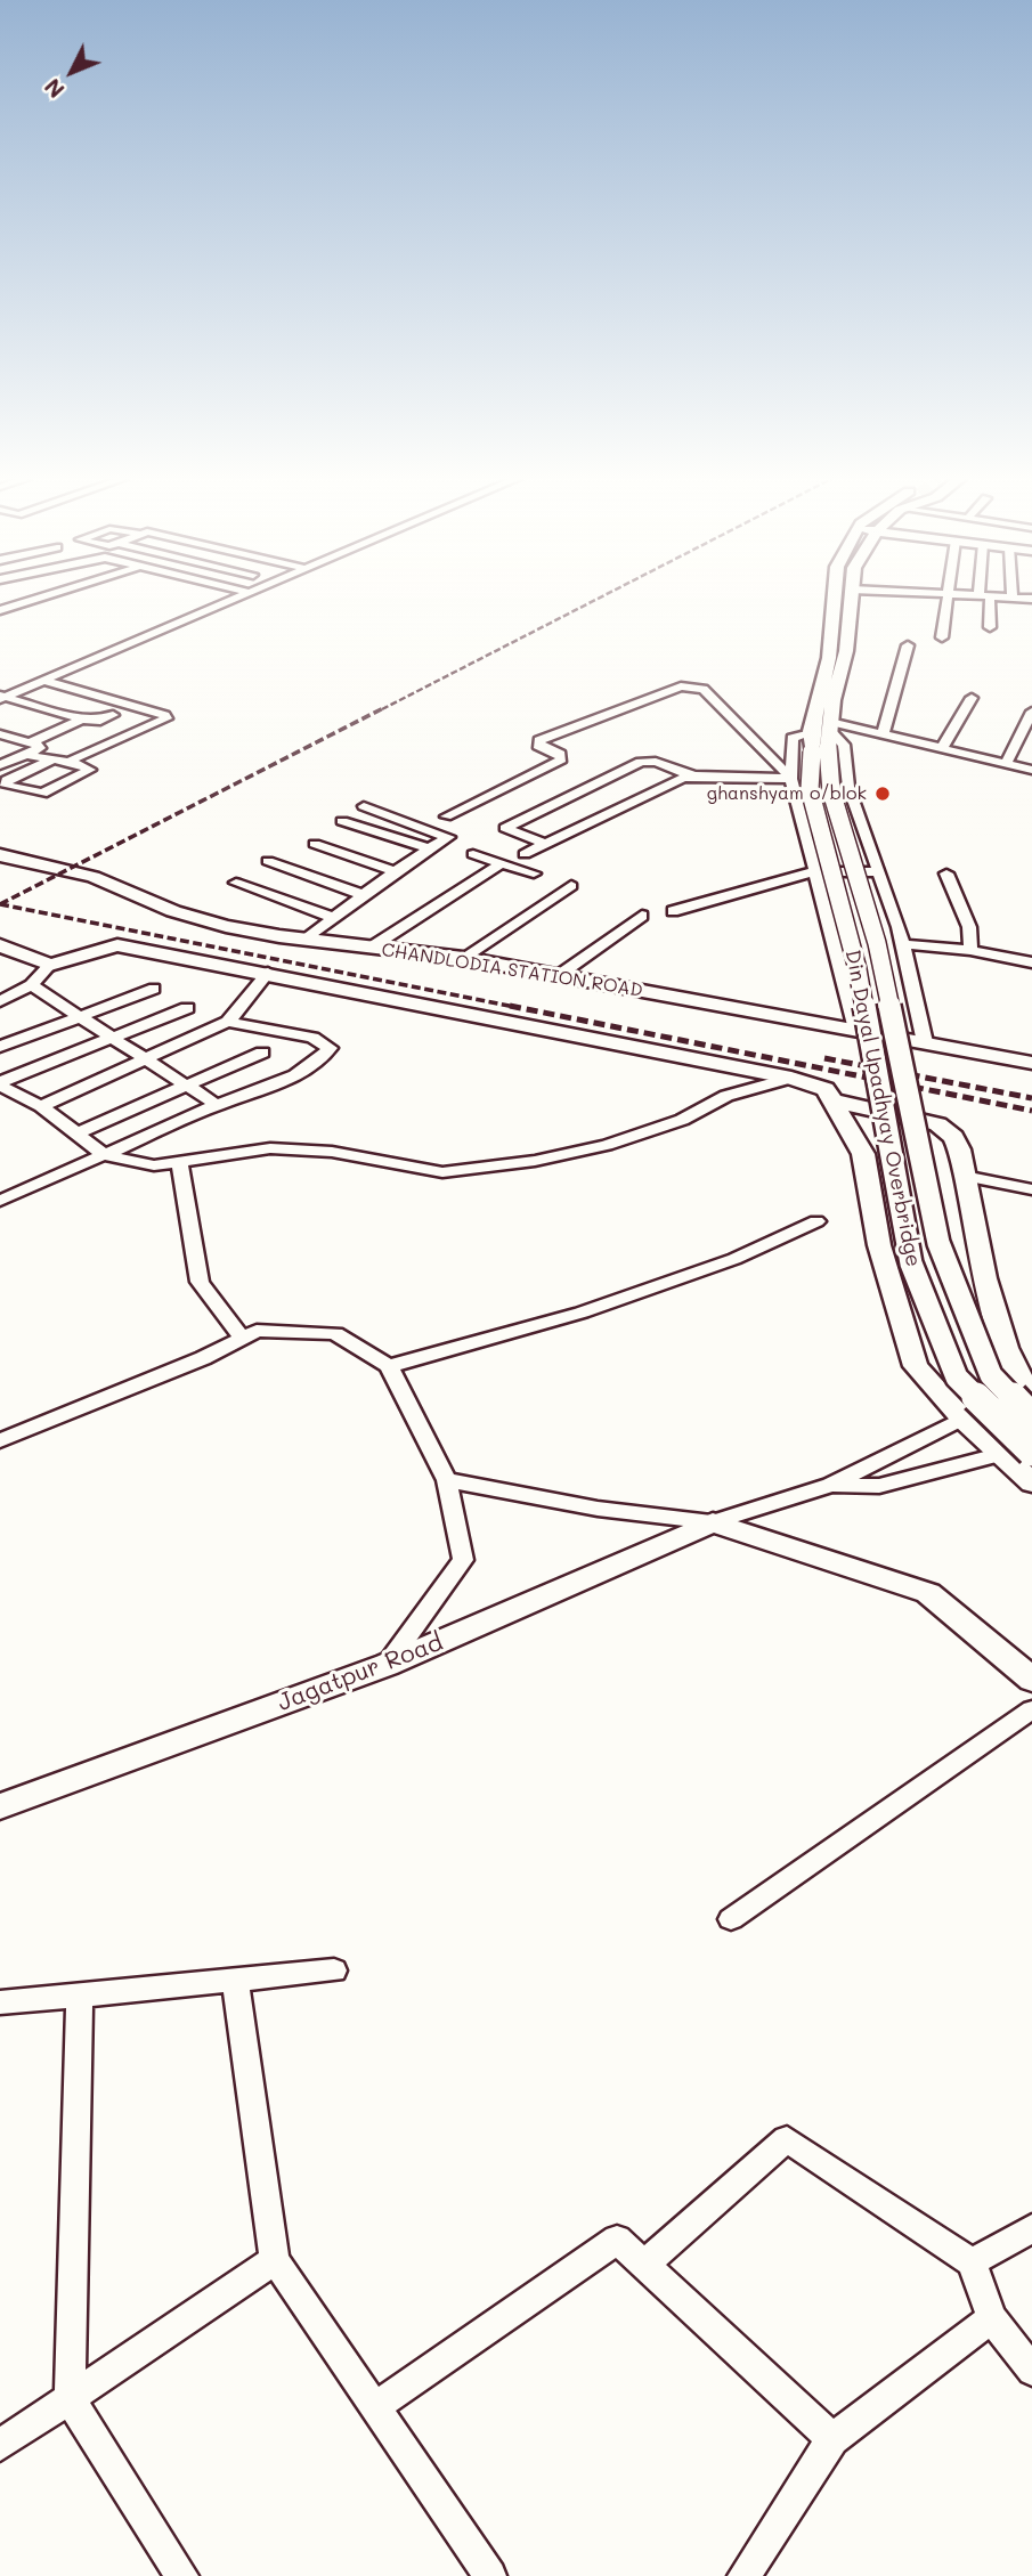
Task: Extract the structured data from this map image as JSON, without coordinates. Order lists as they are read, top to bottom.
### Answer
{
  "streets": {
    "main road": ["CHANDLODIA STATION ROAD", "Din Dayal Upadhyay Overbridge", "Jagatpur Road"]
  },
  "places": ["ghanshyam o/blok"],
  "north": "bottom left"
}
